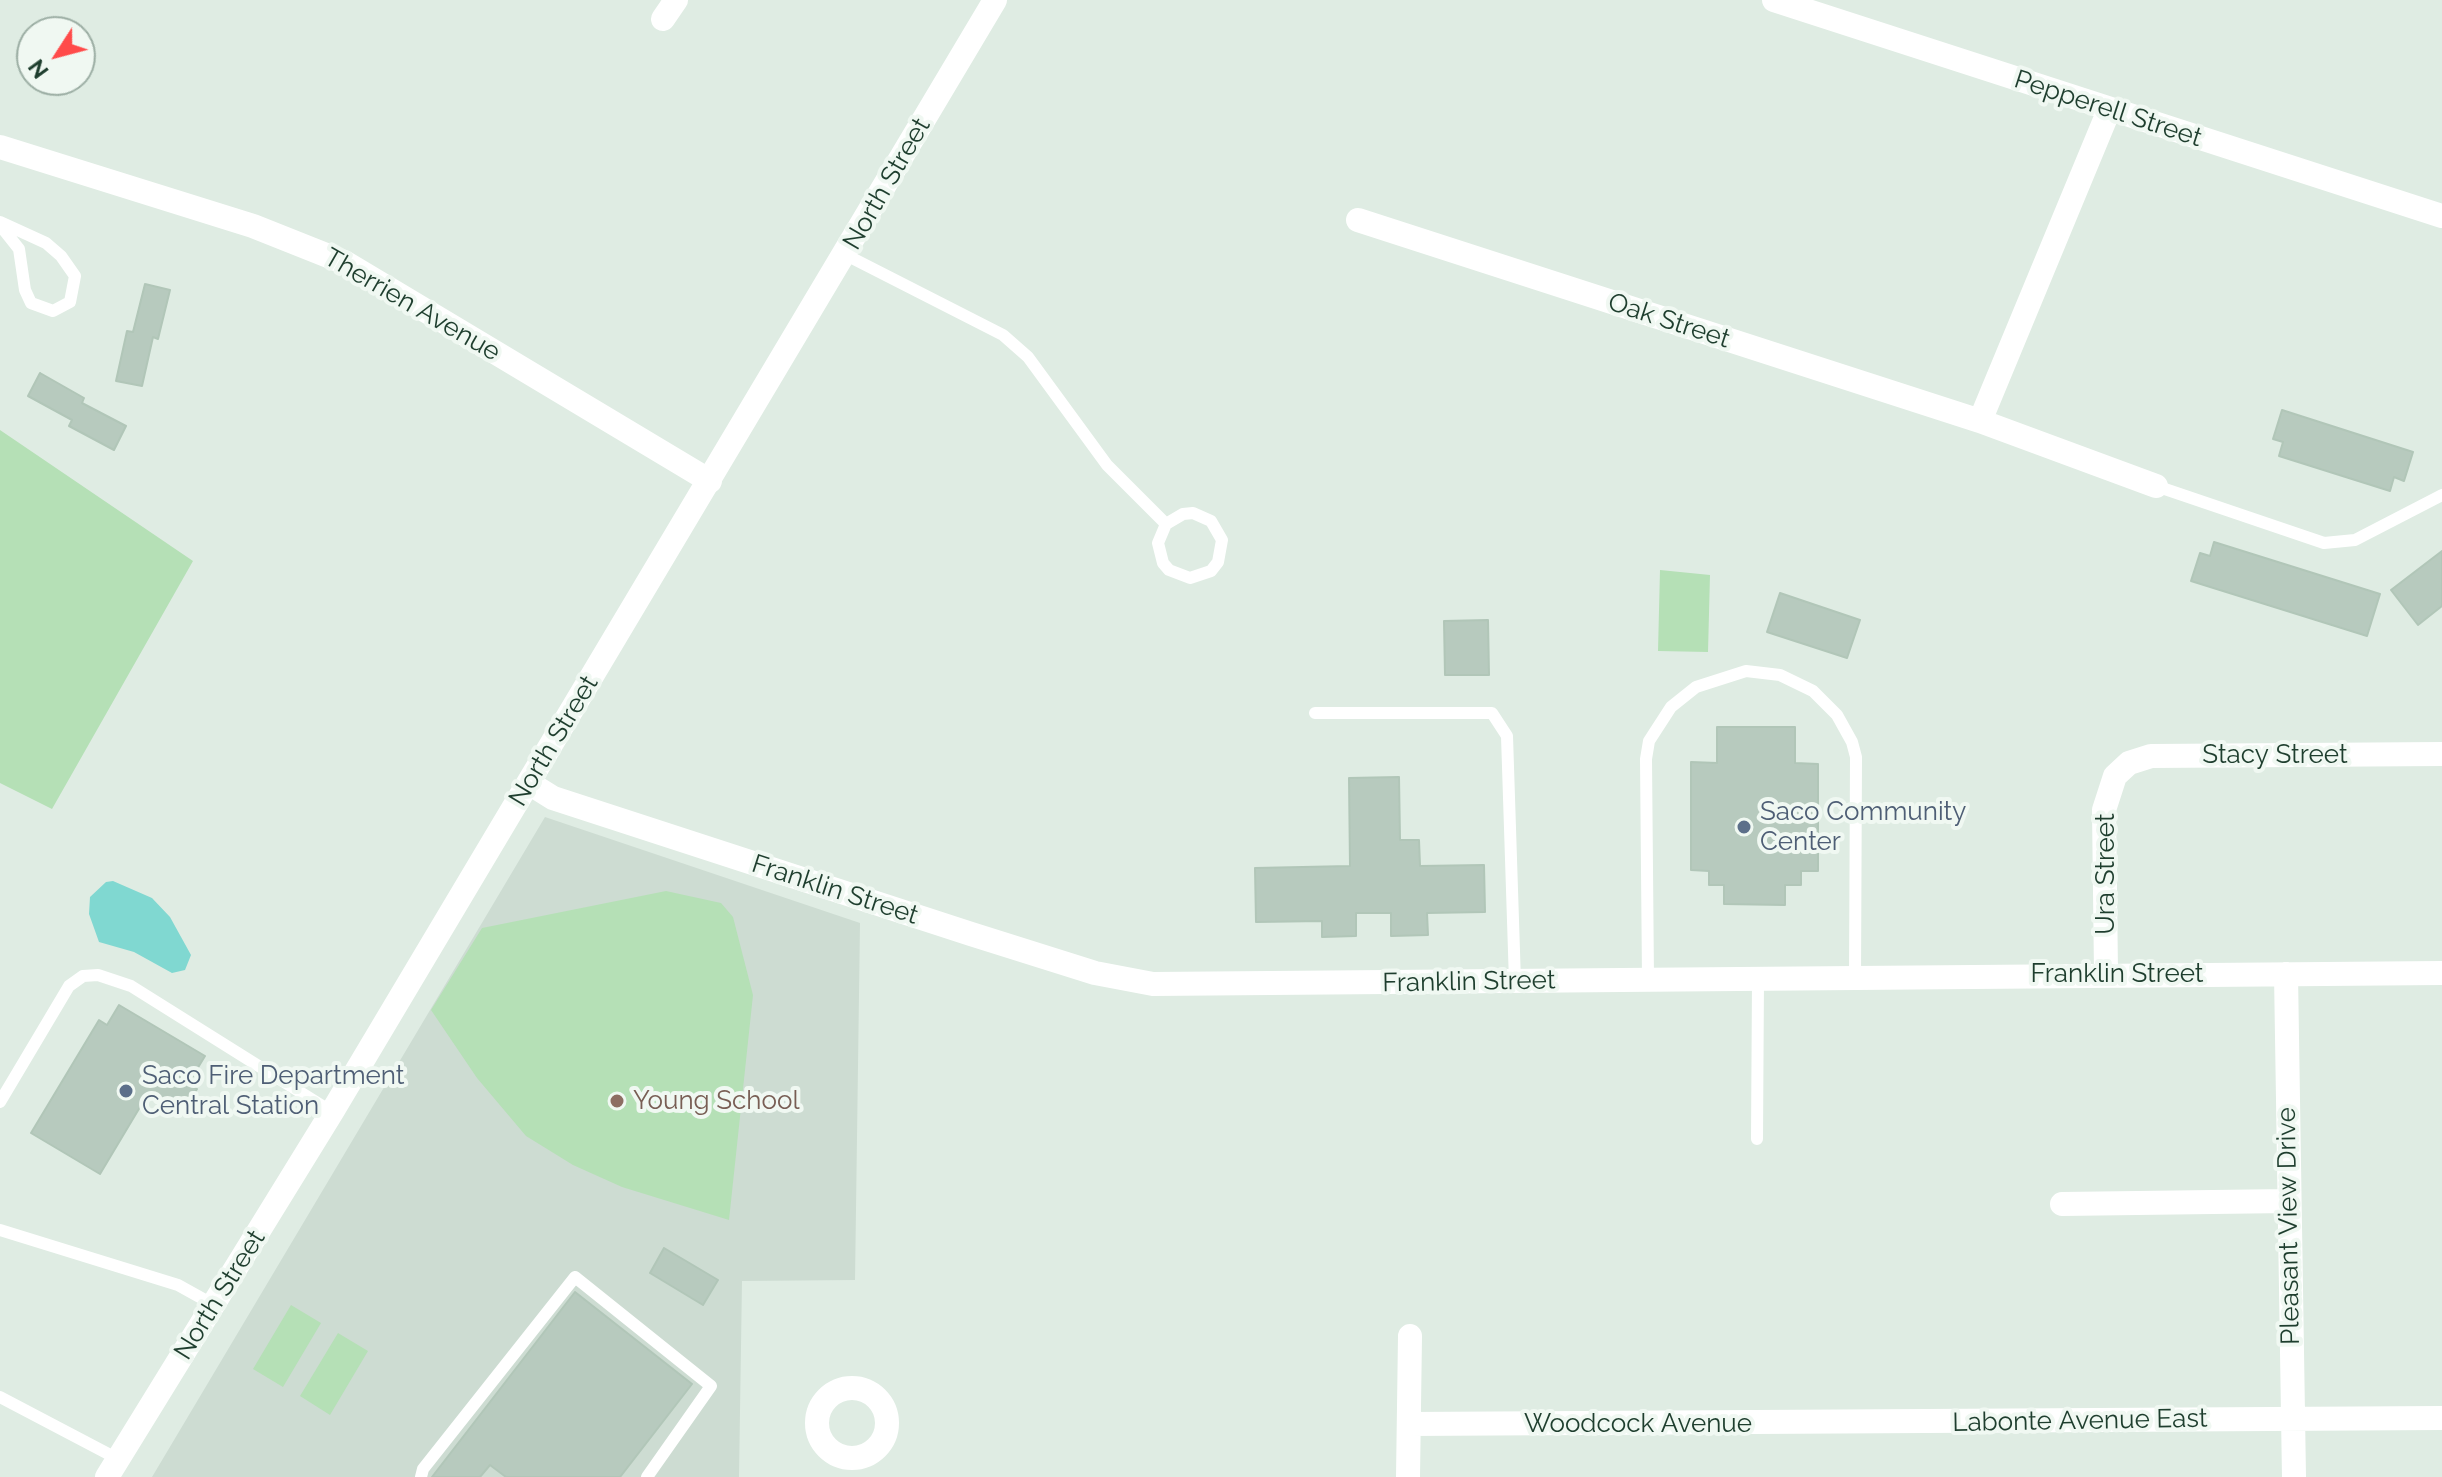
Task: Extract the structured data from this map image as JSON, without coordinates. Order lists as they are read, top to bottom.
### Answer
{
  "streets": {
    "street": [
      "Pepperell Street",
      "North Street",
      "Therrien Avenue",
      "Oak Street",
      "Stacy Street",
      "Ura Street",
      "Franklin Street",
      "Pleasant View Drive",
      "Labonte Avenue East",
      "Woodcock Avenue"
    ]
  },
  "crossings": [
    ["North Street", "Therrien Avenue"],
    ["North Street", "Franklin Street"],
    ["Stacy Street", "Ura Street"],
    ["Ura Street", "Franklin Street"],
    ["Franklin Street", "Pleasant View Drive"],
    ["Pleasant View Drive", "Labonte Avenue East"],
    ["Labonte Avenue East", "Woodcock Avenue"]
  ],
  "places": ["Saco Community Center", "Saco Fire Department Central Station", "Young School"],
  "north": "bottom left"
}
